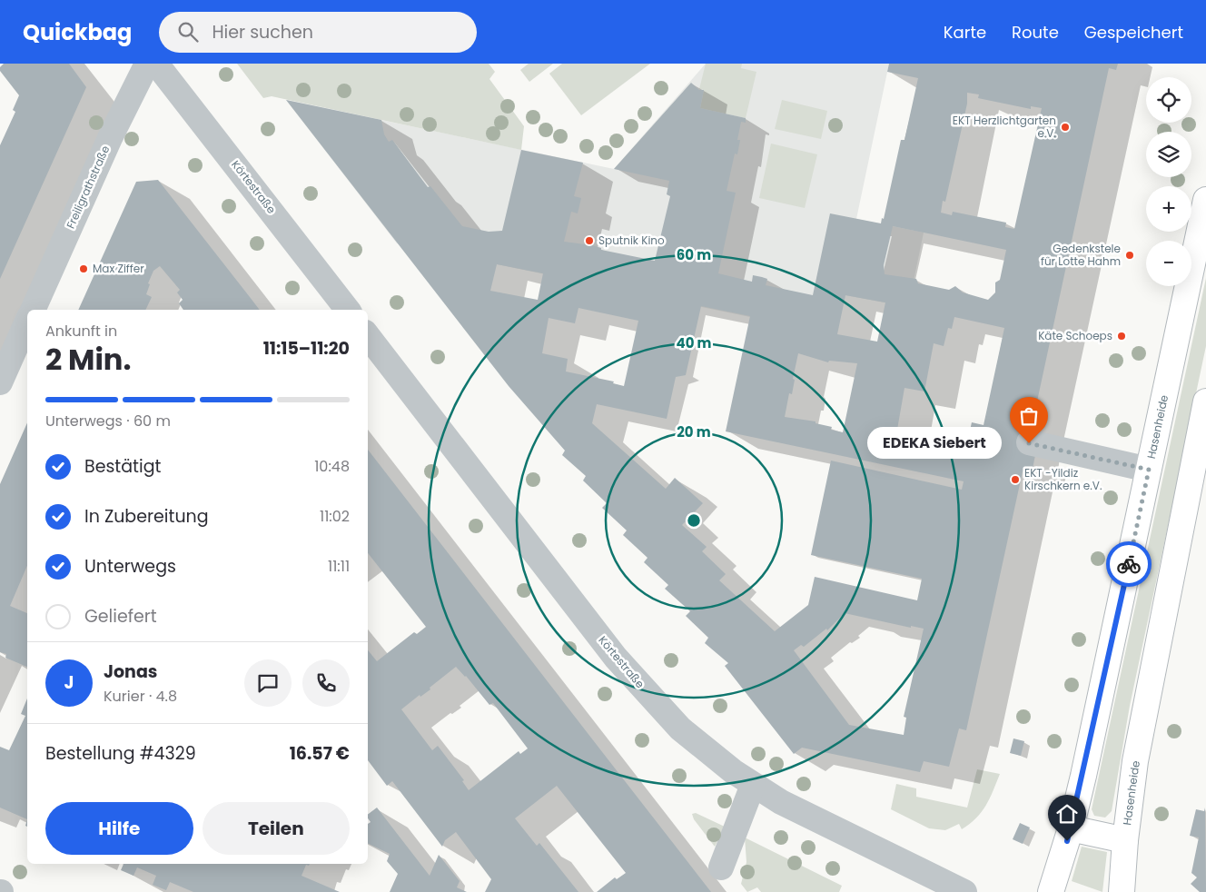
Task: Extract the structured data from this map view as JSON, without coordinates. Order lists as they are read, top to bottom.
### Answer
{
  "streets": {
    "main road": ["Hasenheide"],
    "street": ["Freiligrathstraße", "Körtestraße"]
  },
  "places": [
    "EKT Herzlichtgarten e.V.",
    "Sputnik Kino",
    "Gedenkstele für Lotte Hahm",
    "Max Ziffer",
    "Käte Schoeps",
    "EDEKA Siebert",
    "EKT -Yildiz Kirschkern e.V."
  ],
  "page": {
    "header": "Quickbag",
    "search": "Hier suchen",
    "nav": ["Karte", "Route", "Gespeichert"],
    "map_buttons": ["+", "−"],
    "heading": ["2 Min.", "Ankunft in", "11:15–11:20"],
    "panel": [
      "Jonas",
      "Kurier · 4.8",
      "Bestellung #4329",
      "16.57 €"
    ],
    "bar": "Unterwegs · 60 m",
    "bubble": "EDEKA Siebert",
    "list": [
      ["Bestätigt", "10:48"],
      ["In Zubereitung", "11:02"],
      ["Unterwegs", "11:11"],
      "Geliefert"
    ],
    "round": "J",
    "buttons": ["Hilfe", "Teilen"]
  },
  "rings": ["60 m", "40 m", "20 m"]
}
